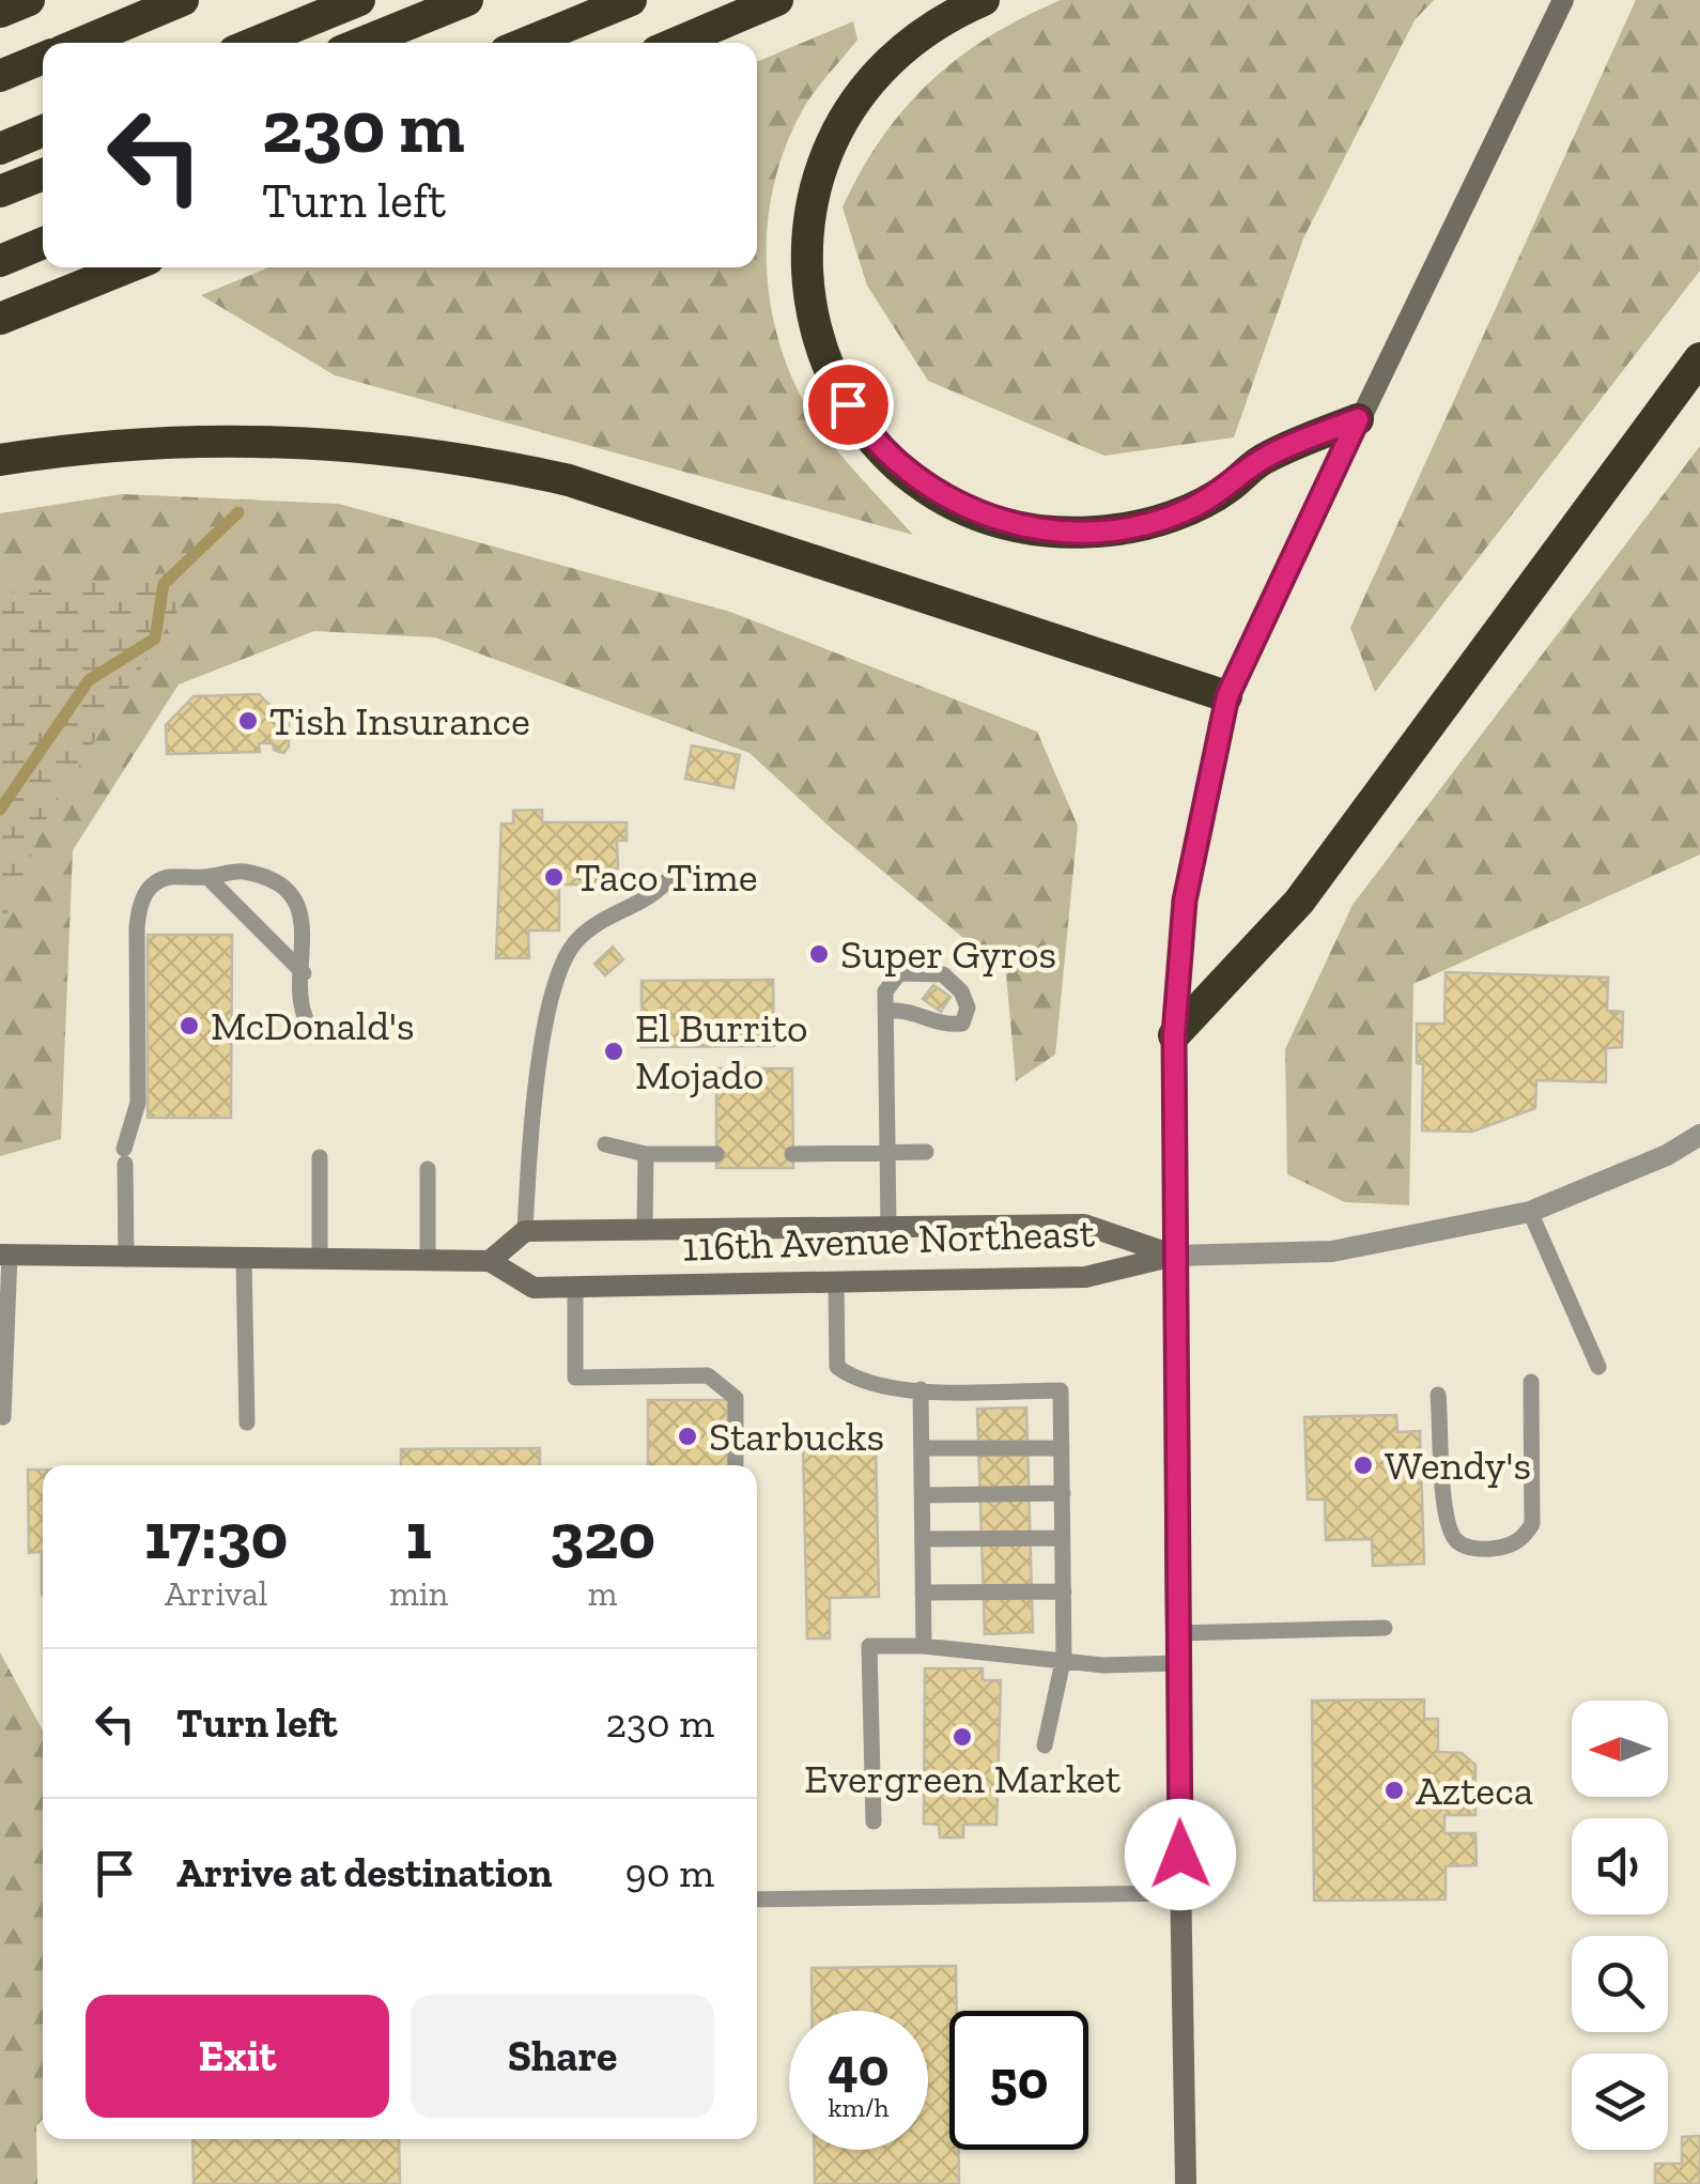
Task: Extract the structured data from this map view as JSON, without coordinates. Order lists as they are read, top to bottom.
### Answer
{
  "streets": {
    "main road": ["116th Avenue Northeast"]
  },
  "places": [
    "Tish Insurance",
    "Taco Time",
    "Super Gyros",
    "McDonald's",
    "El Burrito Mojado",
    "Starbucks",
    "Wendy's",
    "Evergreen Market",
    "Azteca"
  ],
  "north": "left",
  "page": {
    "turn": ["230 m", "Turn left"],
    "eta": [
      "17:30",
      "Arrival",
      "1",
      "min",
      "320",
      "m"
    ],
    "list": [
      {
        "name": "Turn left",
        "value": "230 m"
      },
      {
        "name": "Arrive at destination",
        "value": "90 m"
      }
    ],
    "buttons": ["Exit", "Share"],
    "speed": "40 km/h",
    "limit": "50"
  }
}
